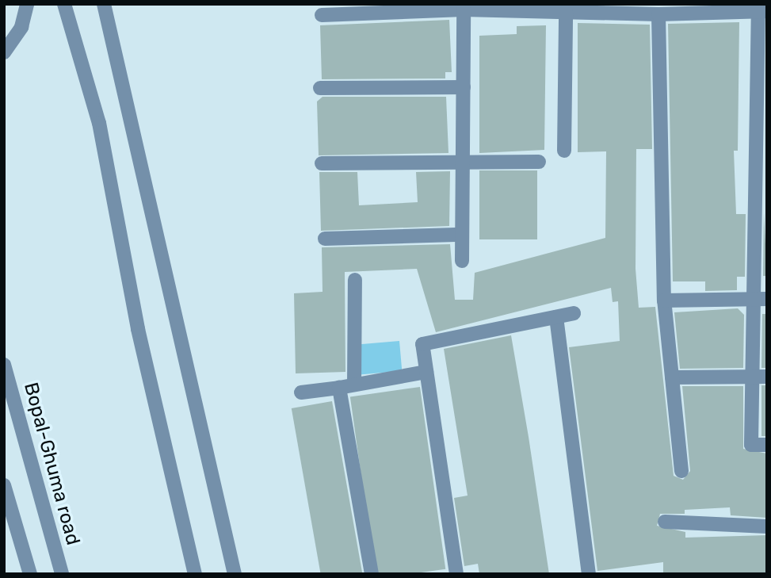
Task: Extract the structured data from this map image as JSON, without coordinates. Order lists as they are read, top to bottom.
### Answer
{
  "streets": {
    "street": ["Bopal-Ghuma road"]
  }
}
